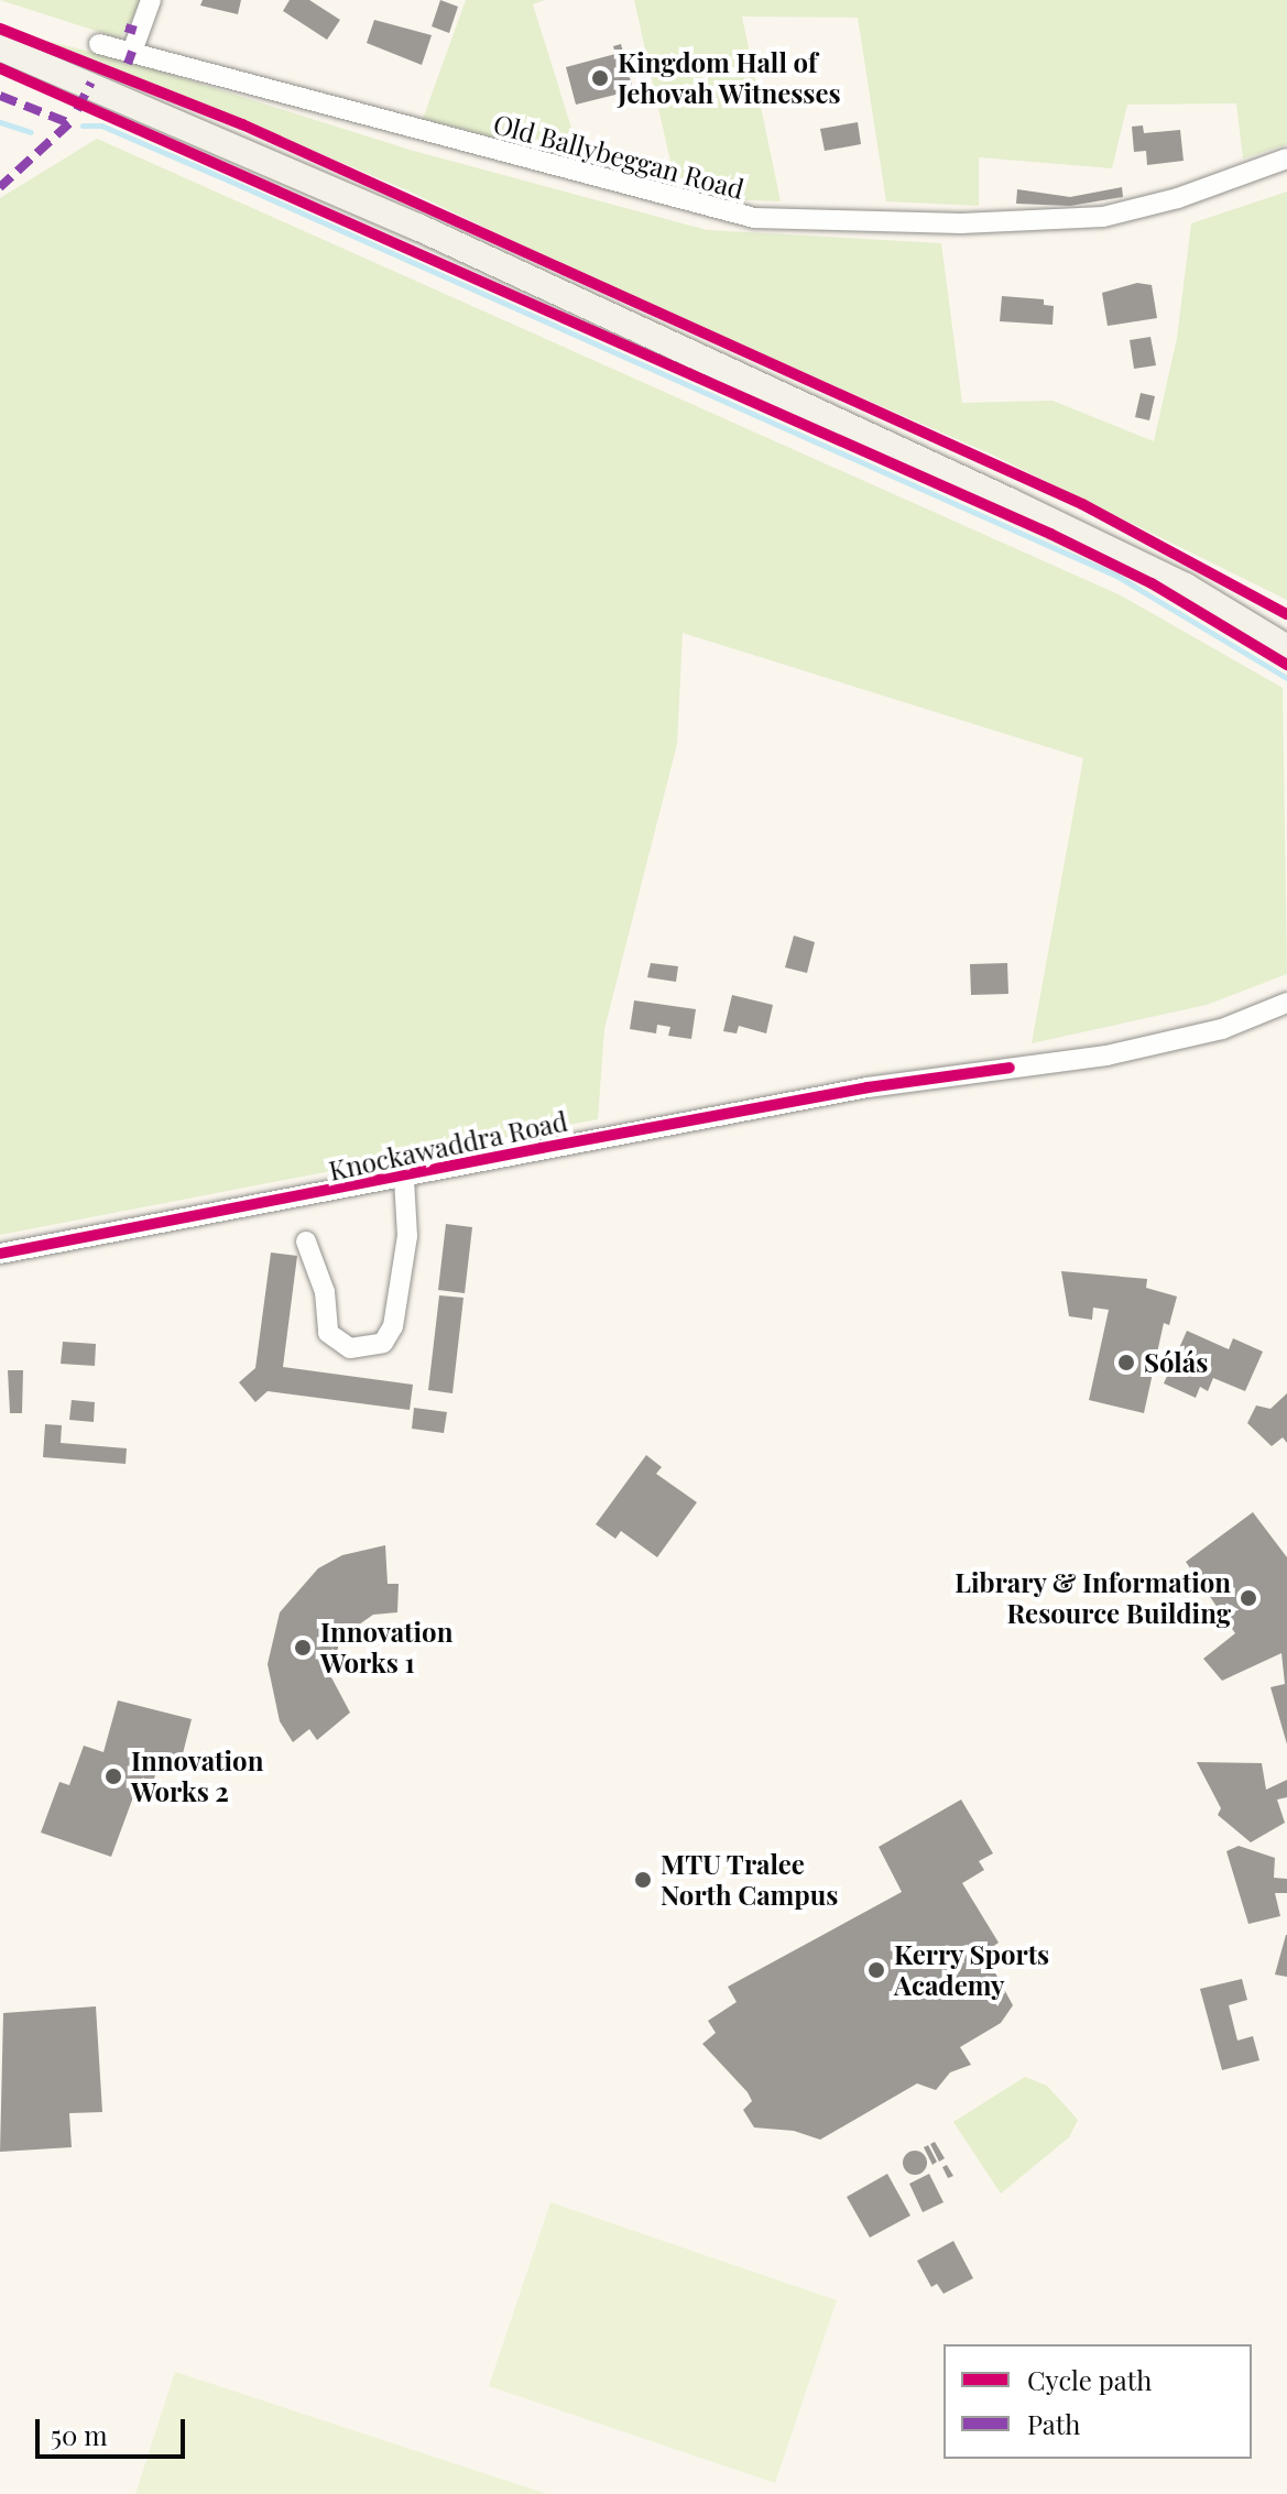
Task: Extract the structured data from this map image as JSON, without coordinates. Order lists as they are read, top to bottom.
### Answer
{
  "streets": {
    "street": ["Old Ballybeggan Road", "Knockawaddra Road"]
  },
  "places": [
    "Kingdom Hall of Jehovah Witnesses",
    "Sólás",
    "Library & Information Resource Building",
    "Innovation Works 1",
    "Innovation Works 2",
    "MTU Tralee North Campus",
    "Kerry Sports Academy"
  ],
  "legend": ["Cycle path", "Path"],
  "scale_bar": "50 m"
}
